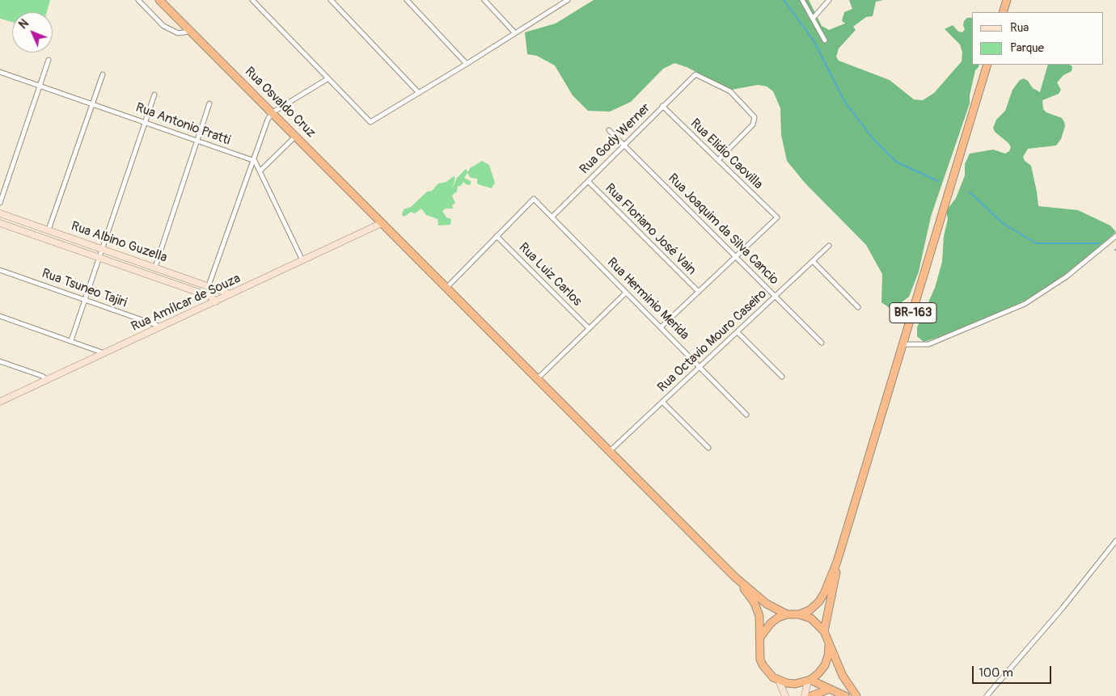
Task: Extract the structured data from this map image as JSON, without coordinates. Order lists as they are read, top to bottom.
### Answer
{
  "streets": {
    "highway": ["Rua Osvaldo Cruz", "BR-163"],
    "street": [
      "Rua Antonio Pratti",
      "Rua Gody Werner",
      "Rua Elidio Caovilla",
      "Rua Floriano José Vain",
      "Rua Joaquim da Silva Cancio",
      "Rua Albino Guzella",
      "Rua Luiz Carlos",
      "Rua Tsuneo Tajiri",
      "Rua Herminio Merida",
      "Rua Amílcar de Souza",
      "Rua Octavio Mouro Caseiro"
    ]
  },
  "crossings": [
    ["Rua Osvaldo Cruz", "Rua Amílcar de Souza"],
    ["Rua Osvaldo Cruz", "Rua Octavio Mouro Caseiro"],
    ["Rua Gody Werner", "Rua Elidio Caovilla"],
    ["Rua Gody Werner", "Rua Floriano José Vain"],
    ["Rua Gody Werner", "Rua Joaquim da Silva Cancio"],
    ["Rua Gody Werner", "Rua Herminio Merida"],
    ["Rua Elidio Caovilla", "Rua Joaquim da Silva Cancio"],
    ["Rua Joaquim da Silva Cancio", "Rua Octavio Mouro Caseiro"],
    ["Rua Albino Guzella", "Rua Amílcar de Souza"],
    ["Rua Luiz Carlos", "Rua Herminio Merida"],
    ["Rua Tsuneo Tajiri", "Rua Amílcar de Souza"],
    ["Rua Herminio Merida", "Rua Octavio Mouro Caseiro"]
  ],
  "legend": ["Rua", "Parque"],
  "scale_bar": "100 m",
  "north": "top left"
}
